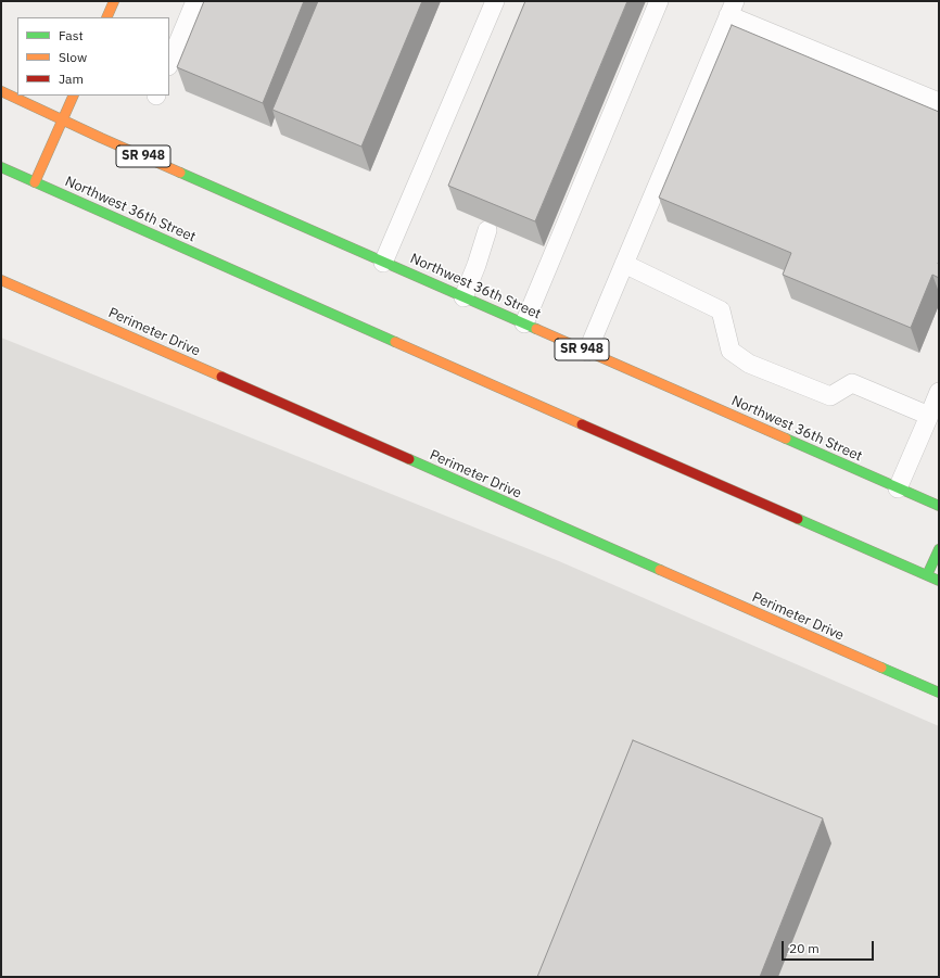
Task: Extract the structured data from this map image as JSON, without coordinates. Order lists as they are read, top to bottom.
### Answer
{
  "streets": {
    "main road": ["SR 948", "Northwest 36th Street", "Perimeter Drive"]
  },
  "legend": ["Fast", "Slow", "Jam"],
  "scale_bar": "20 m"
}
